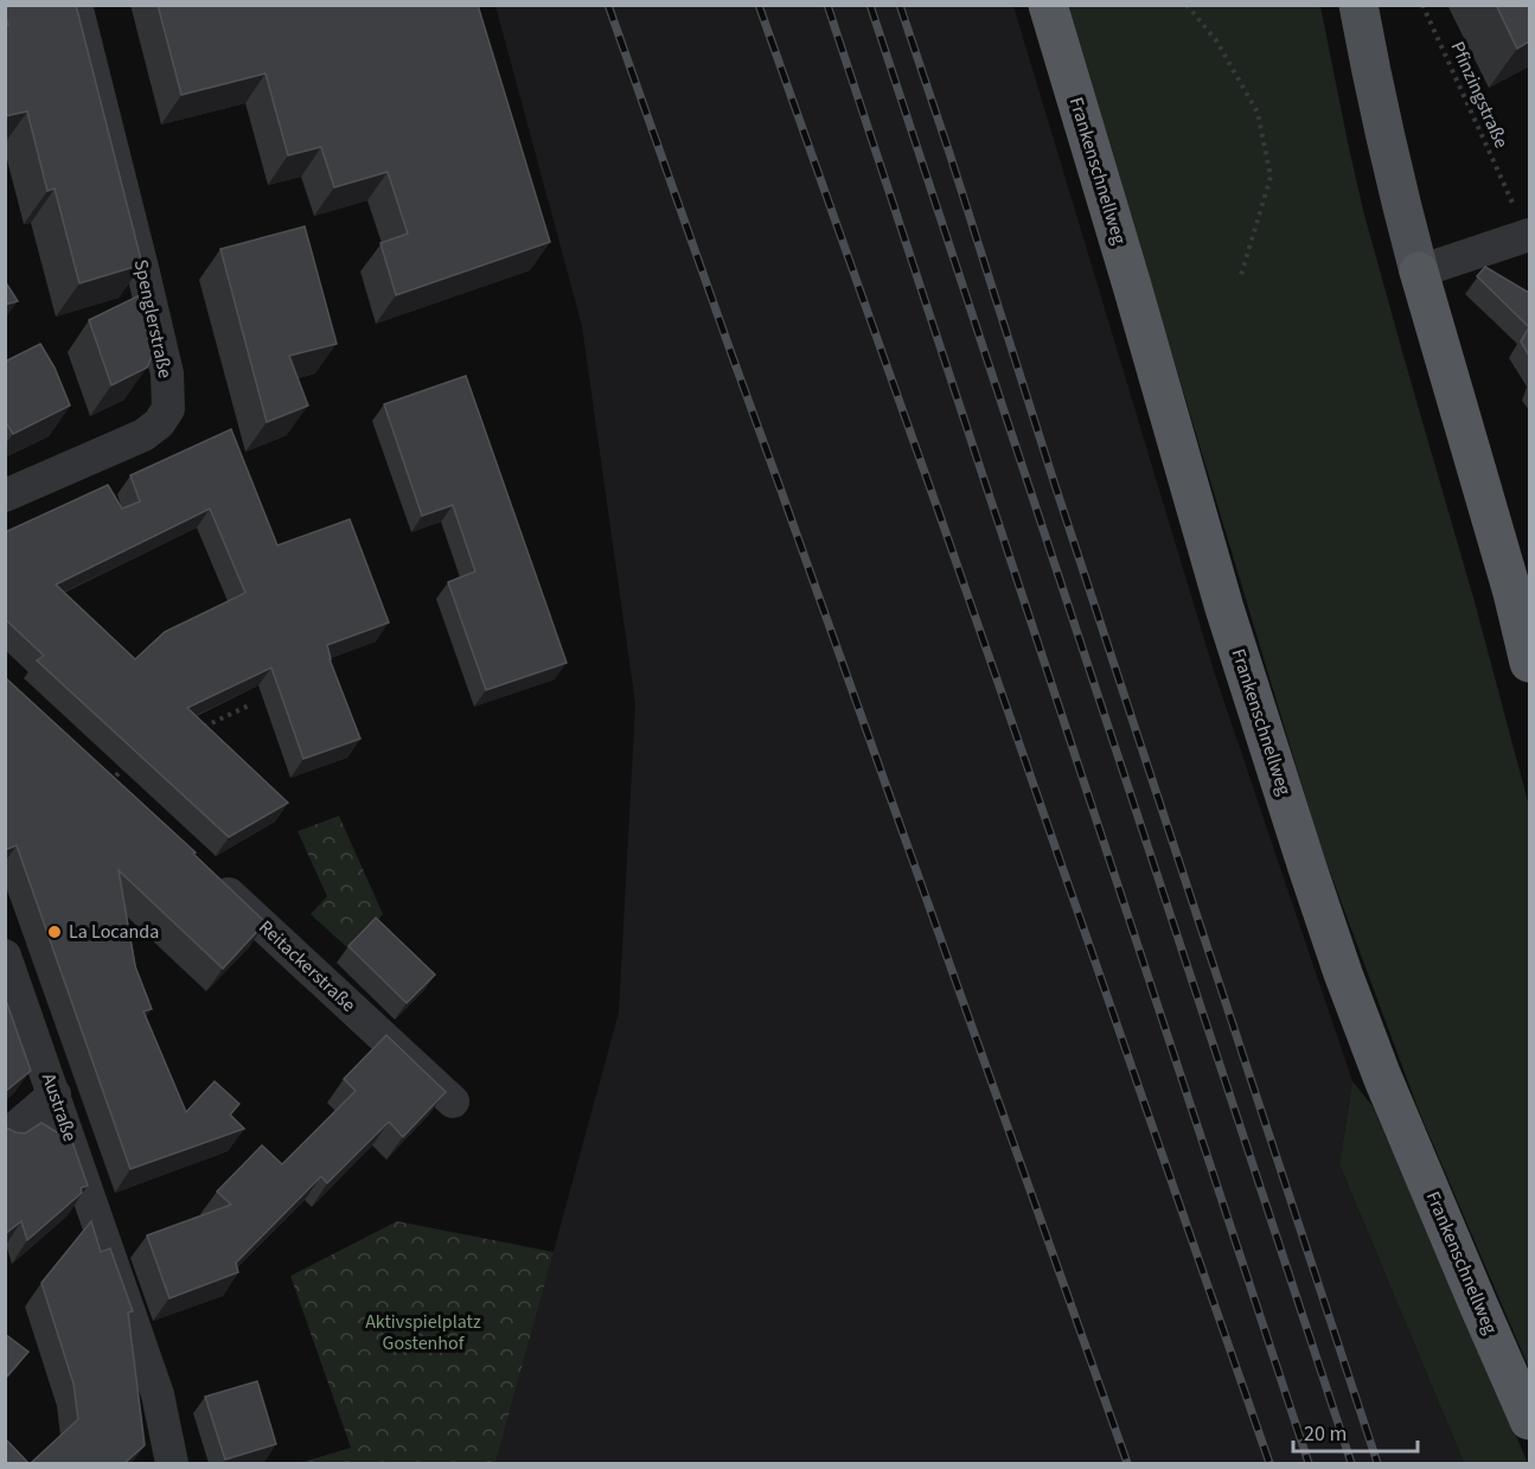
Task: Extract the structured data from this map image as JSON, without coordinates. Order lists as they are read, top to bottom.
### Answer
{
  "streets": {
    "highway": ["Frankenschnellweg"],
    "street": ["Spenglerstraße", "Reitackerstraße", "Austraße"],
    "path": ["Pfinzingstraße"]
  },
  "parks": ["Aktivspielplatz Gostenhof"],
  "places": ["La Locanda"],
  "scale_bar": "20 m"
}
